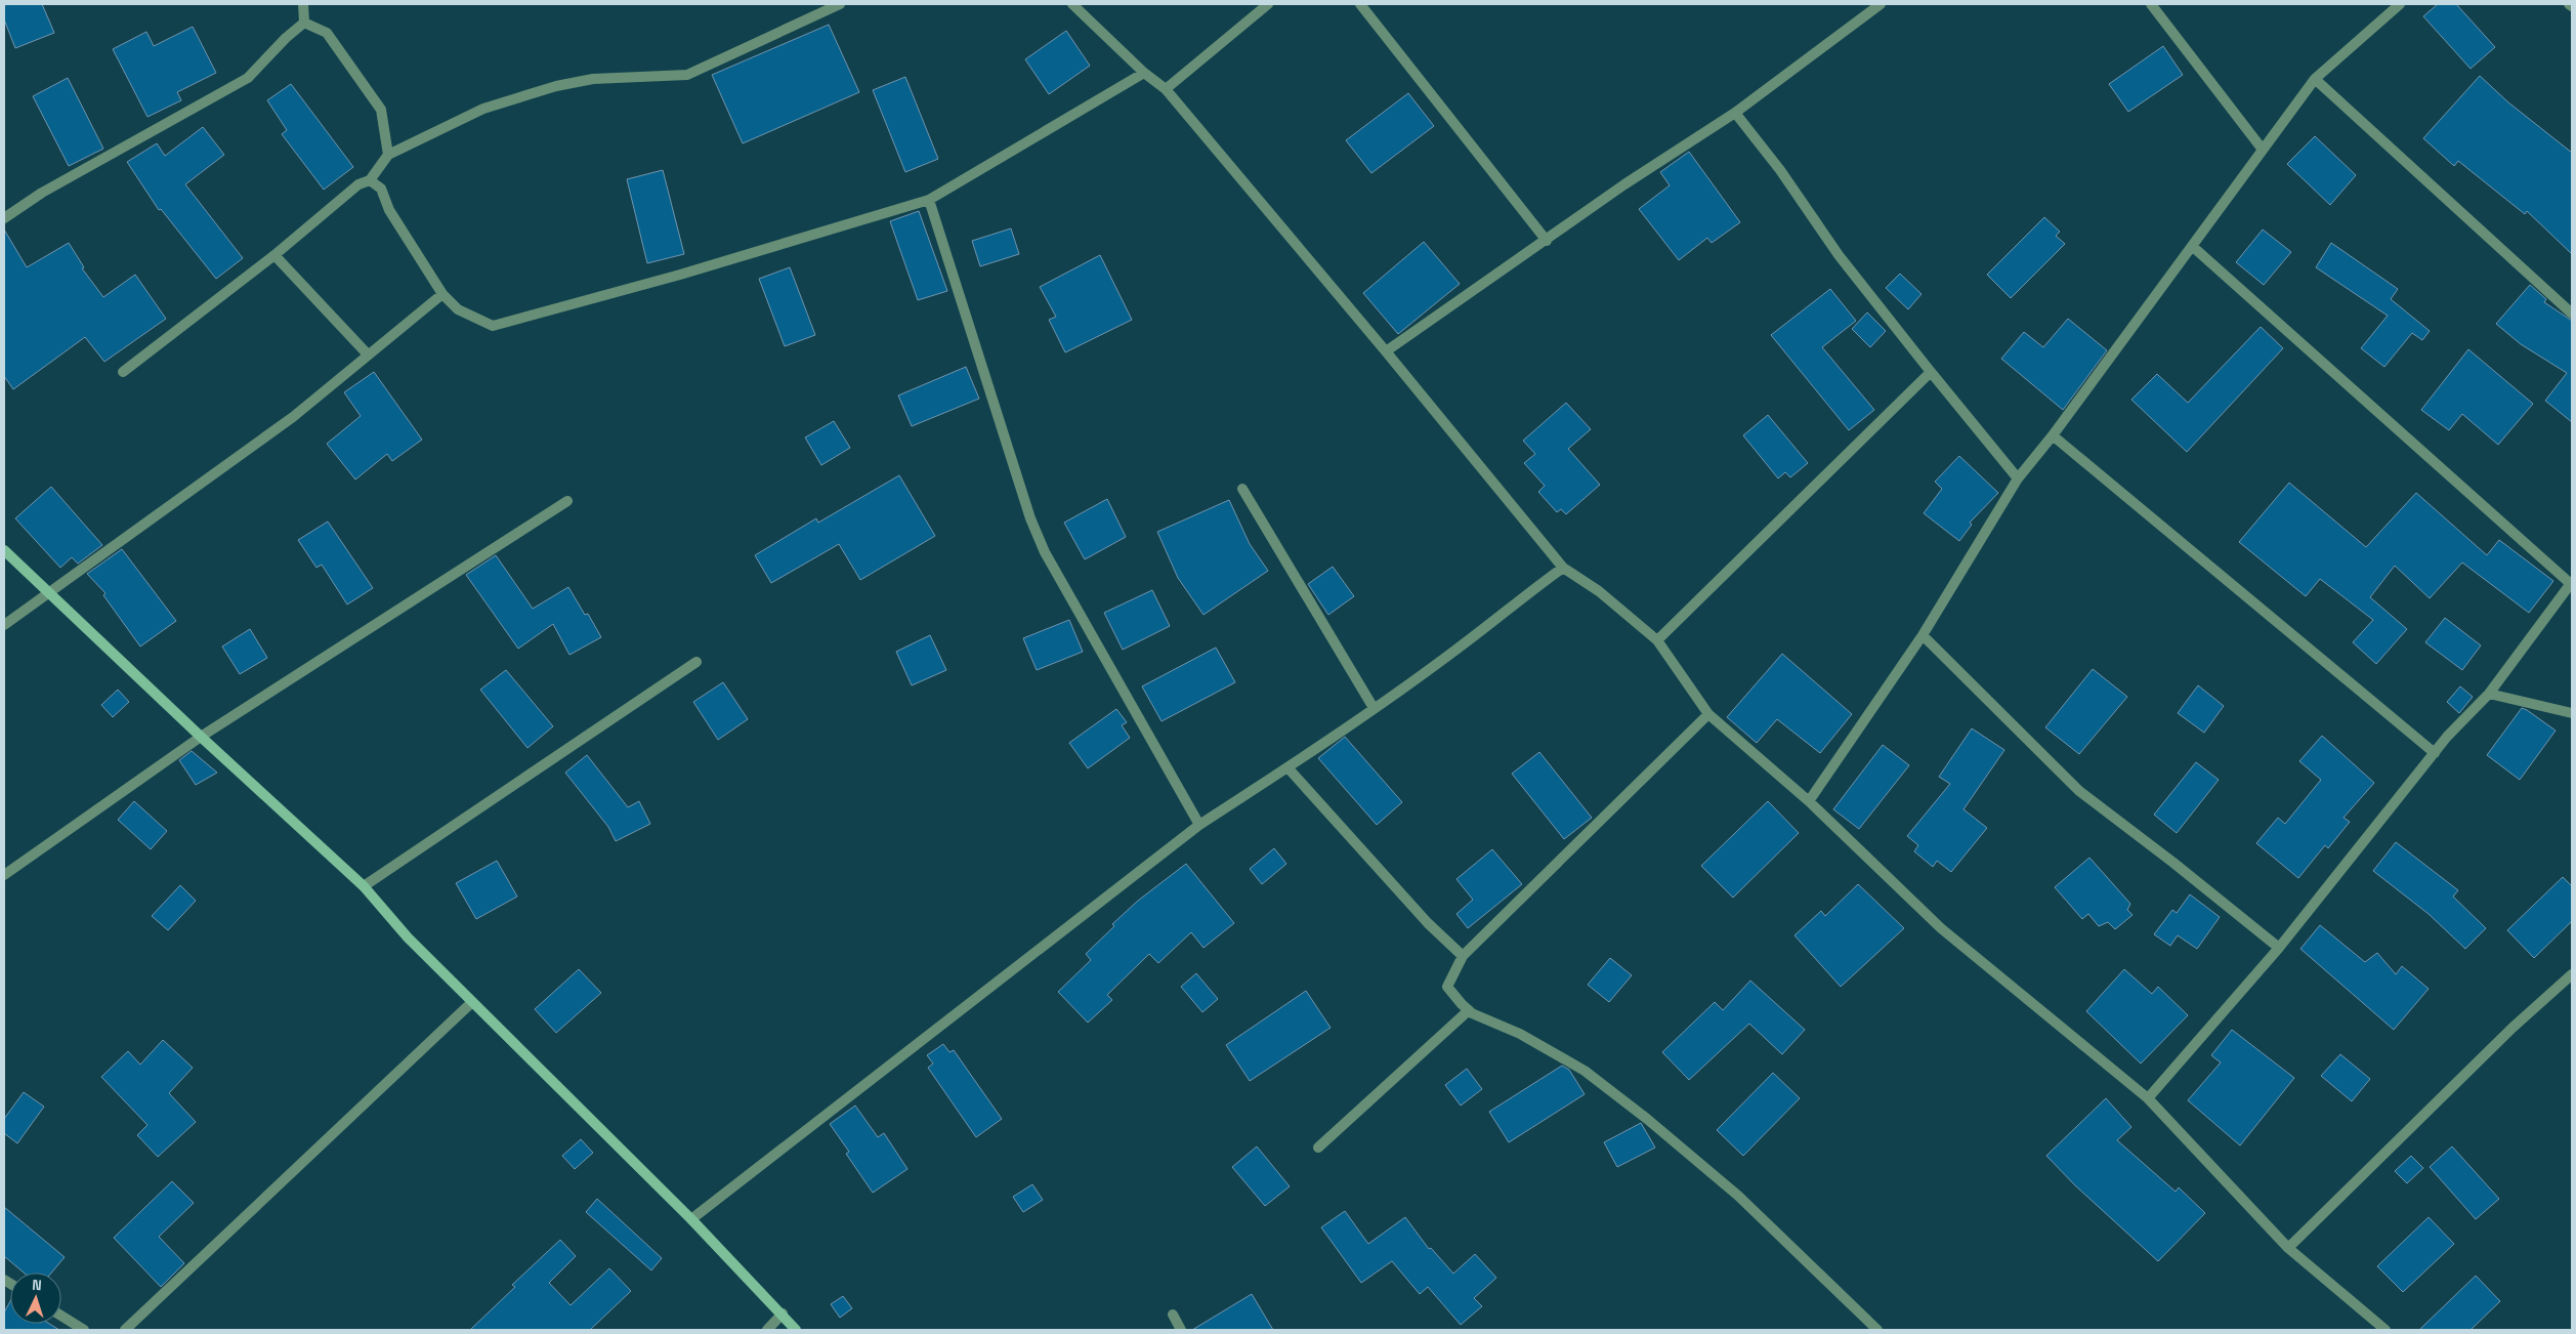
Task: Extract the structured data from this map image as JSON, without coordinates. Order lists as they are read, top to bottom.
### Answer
{
  "north": "top"
}
